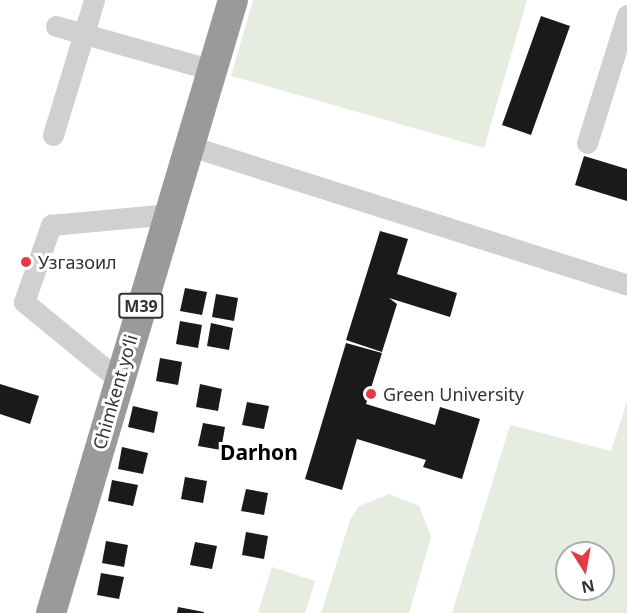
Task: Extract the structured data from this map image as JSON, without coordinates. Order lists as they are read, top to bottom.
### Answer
{
  "streets": {
    "highway": ["M39", "Chimkent yo‘li"]
  },
  "districts": ["Darhon"],
  "places": ["Узгазоил", "Green University"],
  "north": "bottom"
}
